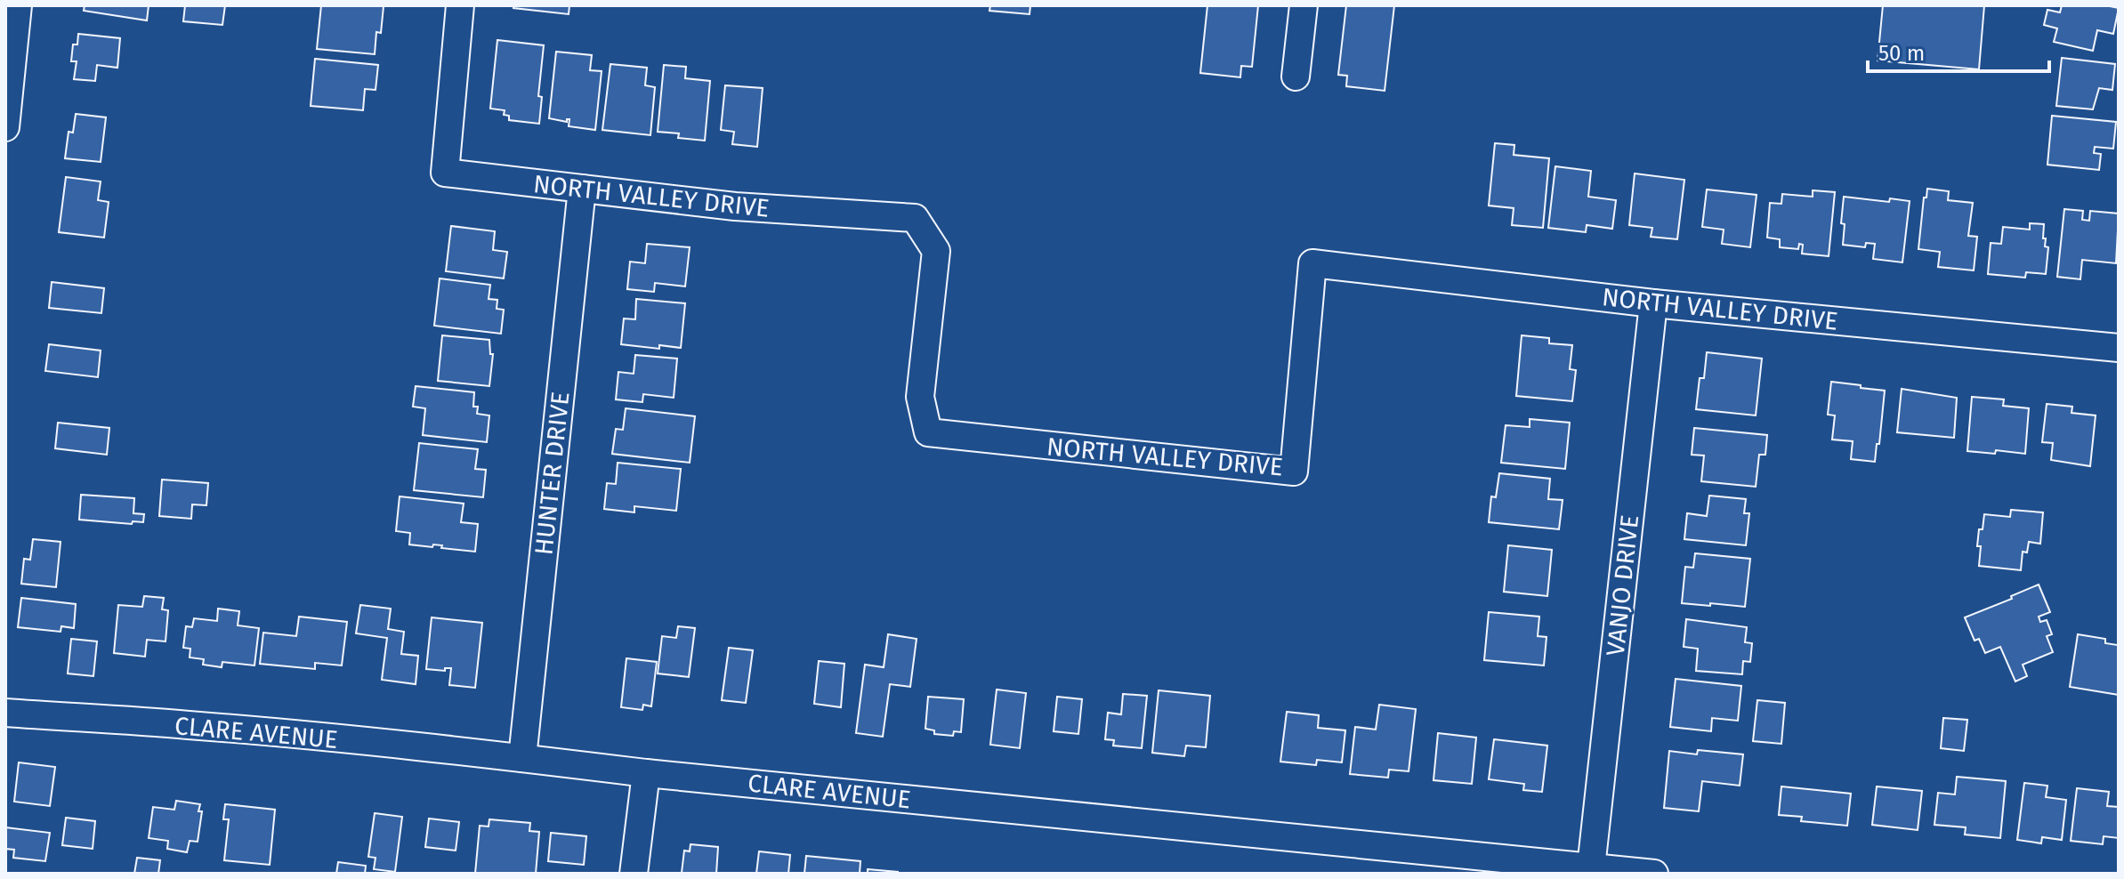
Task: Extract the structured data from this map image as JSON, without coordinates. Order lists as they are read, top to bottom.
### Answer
{
  "streets": {
    "street": [
      "NORTH VALLEY DRIVE",
      "HUNTER DRIVE",
      "VANJO DRIVE",
      "CLARE AVENUE"
    ]
  },
  "crossings": [
    ["NORTH VALLEY DRIVE", "HUNTER DRIVE"],
    ["NORTH VALLEY DRIVE", "VANJO DRIVE"],
    ["HUNTER DRIVE", "CLARE AVENUE"],
    ["VANJO DRIVE", "CLARE AVENUE"]
  ],
  "scale_bar": "50 m"
}
